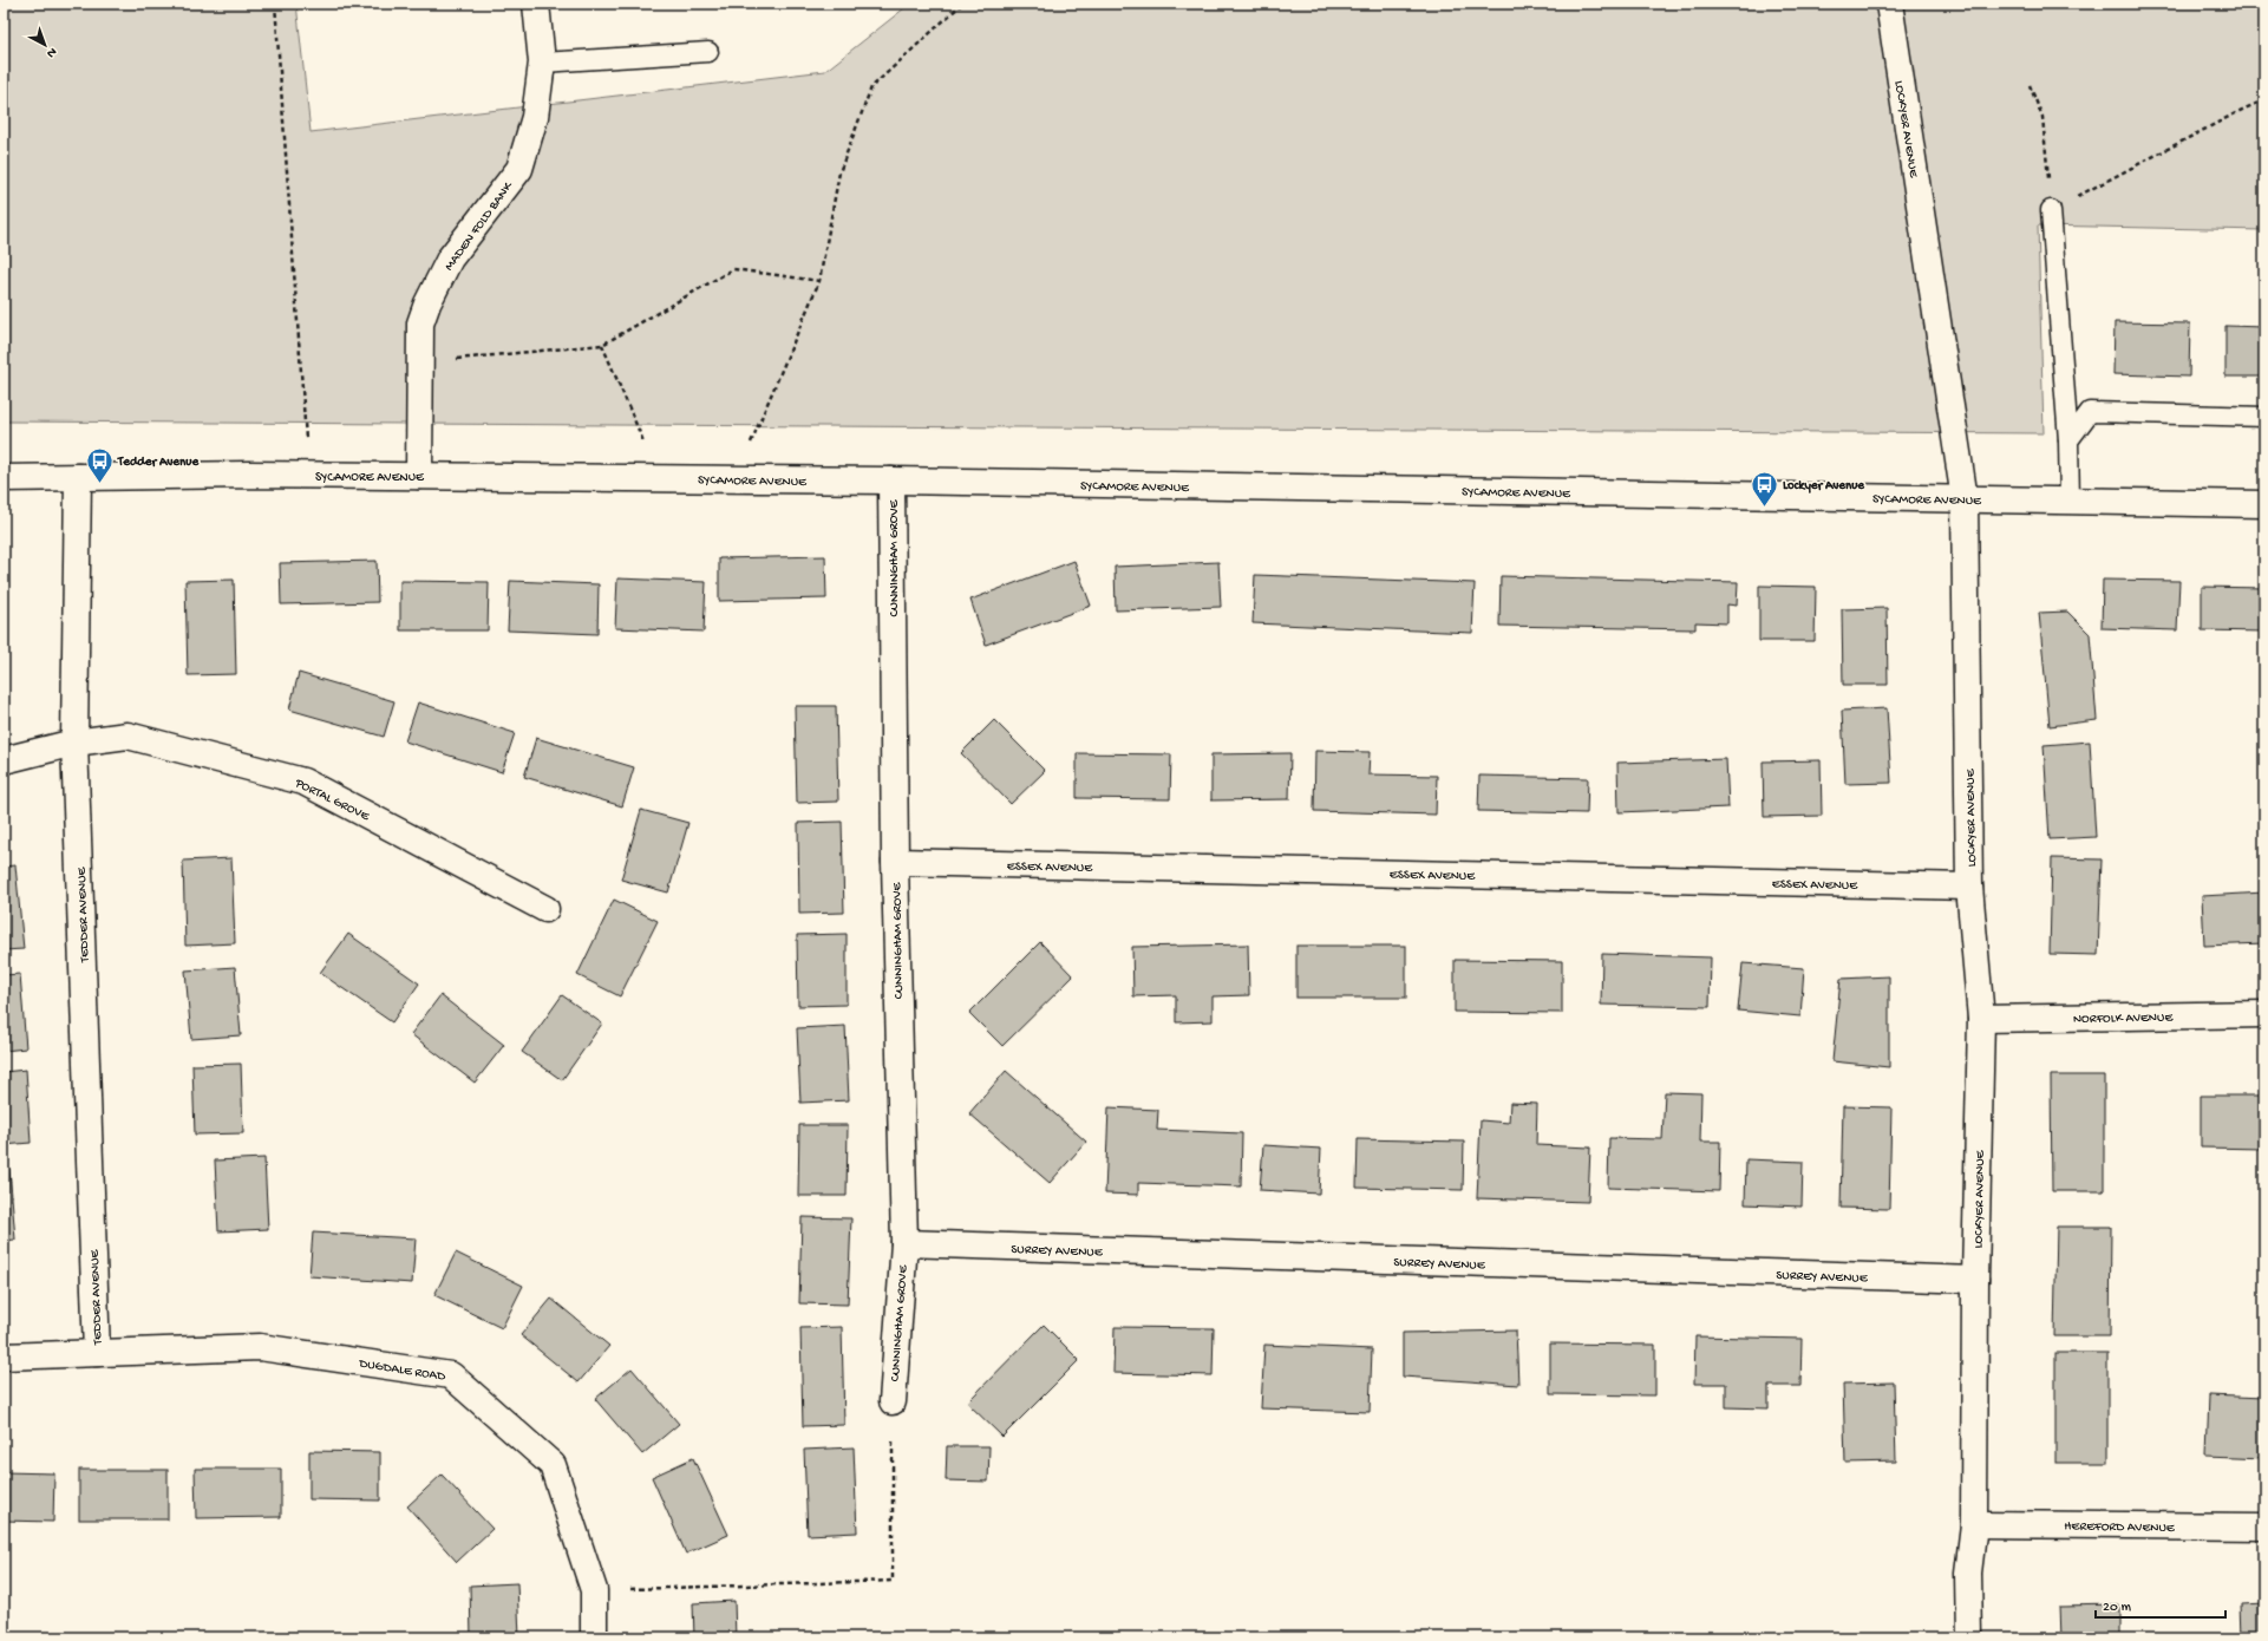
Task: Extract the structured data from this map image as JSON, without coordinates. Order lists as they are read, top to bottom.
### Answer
{
  "streets": {
    "street": [
      "LOCKYER AVENUE",
      "MADEN FOLD BANK",
      "SYCAMORE AVENUE",
      "CUNNINGHAM GROVE",
      "PORTAL GROVE",
      "ESSEX AVENUE",
      "TEDDER AVENUE",
      "NORFOLK AVENUE",
      "SURREY AVENUE",
      "DUGDALE ROAD",
      "HEREFORD AVENUE"
    ]
  },
  "crossings": [
    ["LOCKYER AVENUE", "SYCAMORE AVENUE"],
    ["LOCKYER AVENUE", "ESSEX AVENUE"],
    ["LOCKYER AVENUE", "NORFOLK AVENUE"],
    ["LOCKYER AVENUE", "SURREY AVENUE"],
    ["LOCKYER AVENUE", "HEREFORD AVENUE"],
    ["MADEN FOLD BANK", "SYCAMORE AVENUE"],
    ["SYCAMORE AVENUE", "CUNNINGHAM GROVE"],
    ["SYCAMORE AVENUE", "TEDDER AVENUE"],
    ["CUNNINGHAM GROVE", "ESSEX AVENUE"],
    ["CUNNINGHAM GROVE", "SURREY AVENUE"],
    ["PORTAL GROVE", "TEDDER AVENUE"],
    ["TEDDER AVENUE", "DUGDALE ROAD"]
  ],
  "places": {
    "bus stop": ["Tedder Avenue", "Lockyer Avenue"]
  },
  "scale_bar": "20 m",
  "north": "bottom right"
}
